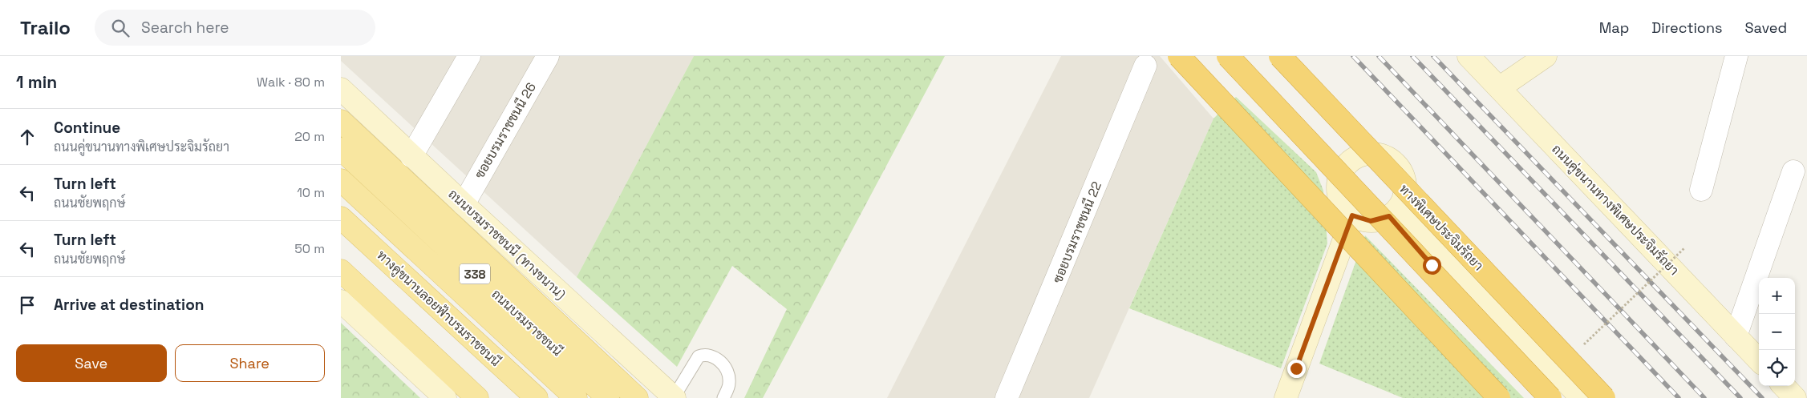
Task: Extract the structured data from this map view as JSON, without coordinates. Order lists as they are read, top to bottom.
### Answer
{
  "streets": {
    "highway": ["ทางพิเศษประจิมรัถยา"],
    "main road": [
      "ถนนคู่ขนานทางพิเศษประจิมรัถยา",
      "ถนนบรมราชชนนี (ทางขนาน)",
      "338",
      "ทางคู่ขนานลอยฟ้าบรมราชชนนี",
      "ถนนบรมราชชนนี"
    ],
    "street": ["ซอยบรมราชชนนี 26", "ซอยบรมราชชนนี 22"]
  },
  "crossings": [
    ["ซอยบรมราชชนนี 26", "ถนนบรมราชชนนี (ทางขนาน)"]
  ],
  "page": {
    "header": "Trailo",
    "search": "Search here",
    "nav": ["Map", "Directions", "Saved"],
    "heading": ["1 min", "Walk · 80 m"],
    "list": [
      ["Continue", "ถนนคู่ขนานทางพิเศษประจิมรัถยา", "20 m"],
      ["Turn left", "ถนนชัยพฤกษ์", "10 m"],
      ["Turn left", "ถนนชัยพฤกษ์", "50 m"],
      "Arrive at destination"
    ],
    "map_buttons": ["+", "−"],
    "buttons": ["Save", "Share"]
  }
}
